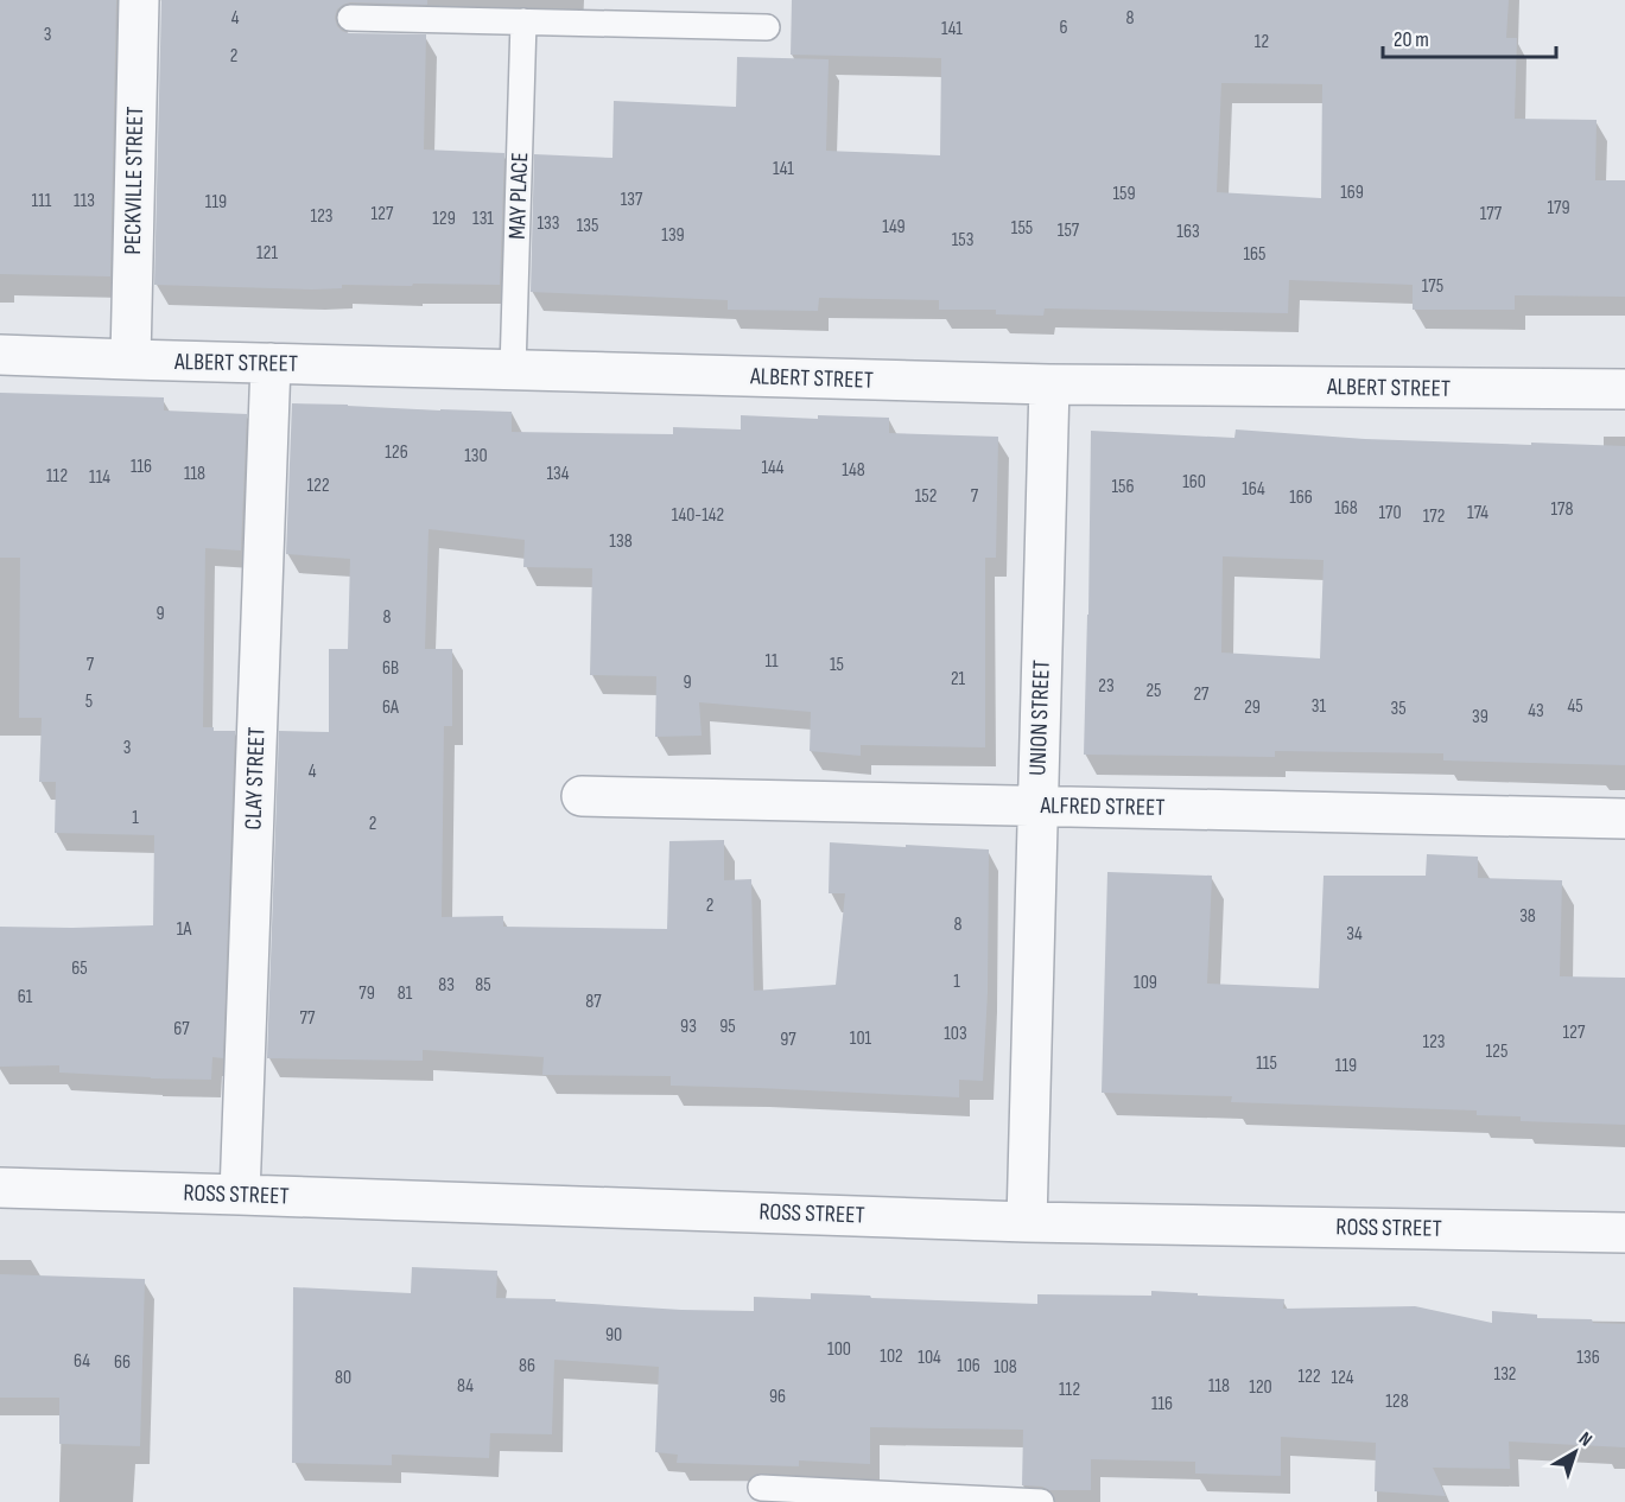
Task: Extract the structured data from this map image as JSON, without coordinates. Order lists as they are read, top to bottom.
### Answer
{
  "streets": {
    "street": [
      "PECKVILLE STREET",
      "ALBERT STREET",
      "UNION STREET",
      "CLAY STREET",
      "ALFRED STREET",
      "ROSS STREET"
    ],
    "lane": ["MAY PLACE"]
  },
  "crossings": [
    ["PECKVILLE STREET", "ALBERT STREET"],
    ["MAY PLACE", "ALBERT STREET"],
    ["ALBERT STREET", "UNION STREET"],
    ["ALBERT STREET", "CLAY STREET"],
    ["UNION STREET", "ALFRED STREET"],
    ["UNION STREET", "ROSS STREET"],
    ["CLAY STREET", "ROSS STREET"]
  ],
  "house_numbers": [
    "4",
    "8",
    "6",
    "141",
    "3",
    "12",
    "2",
    "141",
    "169",
    "159",
    "137",
    "111",
    "113",
    "119",
    "179",
    "127",
    "177",
    "123",
    "129",
    "131",
    "133",
    "135",
    "149",
    "155",
    "157",
    "163",
    "139",
    "153",
    "121",
    "165",
    "175",
    "126",
    "130",
    "116",
    "144",
    "148",
    "118",
    "134",
    "112",
    "114",
    "160",
    "122",
    "156",
    "164",
    "152",
    "7",
    "166",
    "168",
    "178",
    "170",
    "174",
    "140-142",
    "172",
    "138",
    "9",
    "8",
    "11",
    "7",
    "15",
    "6B",
    "21",
    "9",
    "23",
    "25",
    "27",
    "5",
    "31",
    "45",
    "6A",
    "29",
    "35",
    "43",
    "39",
    "3",
    "4",
    "1",
    "2",
    "2",
    "38",
    "8",
    "1A",
    "34",
    "65",
    "1",
    "109",
    "83",
    "85",
    "79",
    "81",
    "61",
    "87",
    "77",
    "93",
    "95",
    "67",
    "127",
    "103",
    "101",
    "97",
    "123",
    "125",
    "115",
    "119",
    "90",
    "100",
    "102",
    "104",
    "136",
    "64",
    "66",
    "86",
    "106",
    "108",
    "132",
    "122",
    "80",
    "124",
    "84",
    "118",
    "120",
    "112",
    "96",
    "128",
    "116"
  ],
  "scale_bar": "20 m",
  "north": "top right"
}
